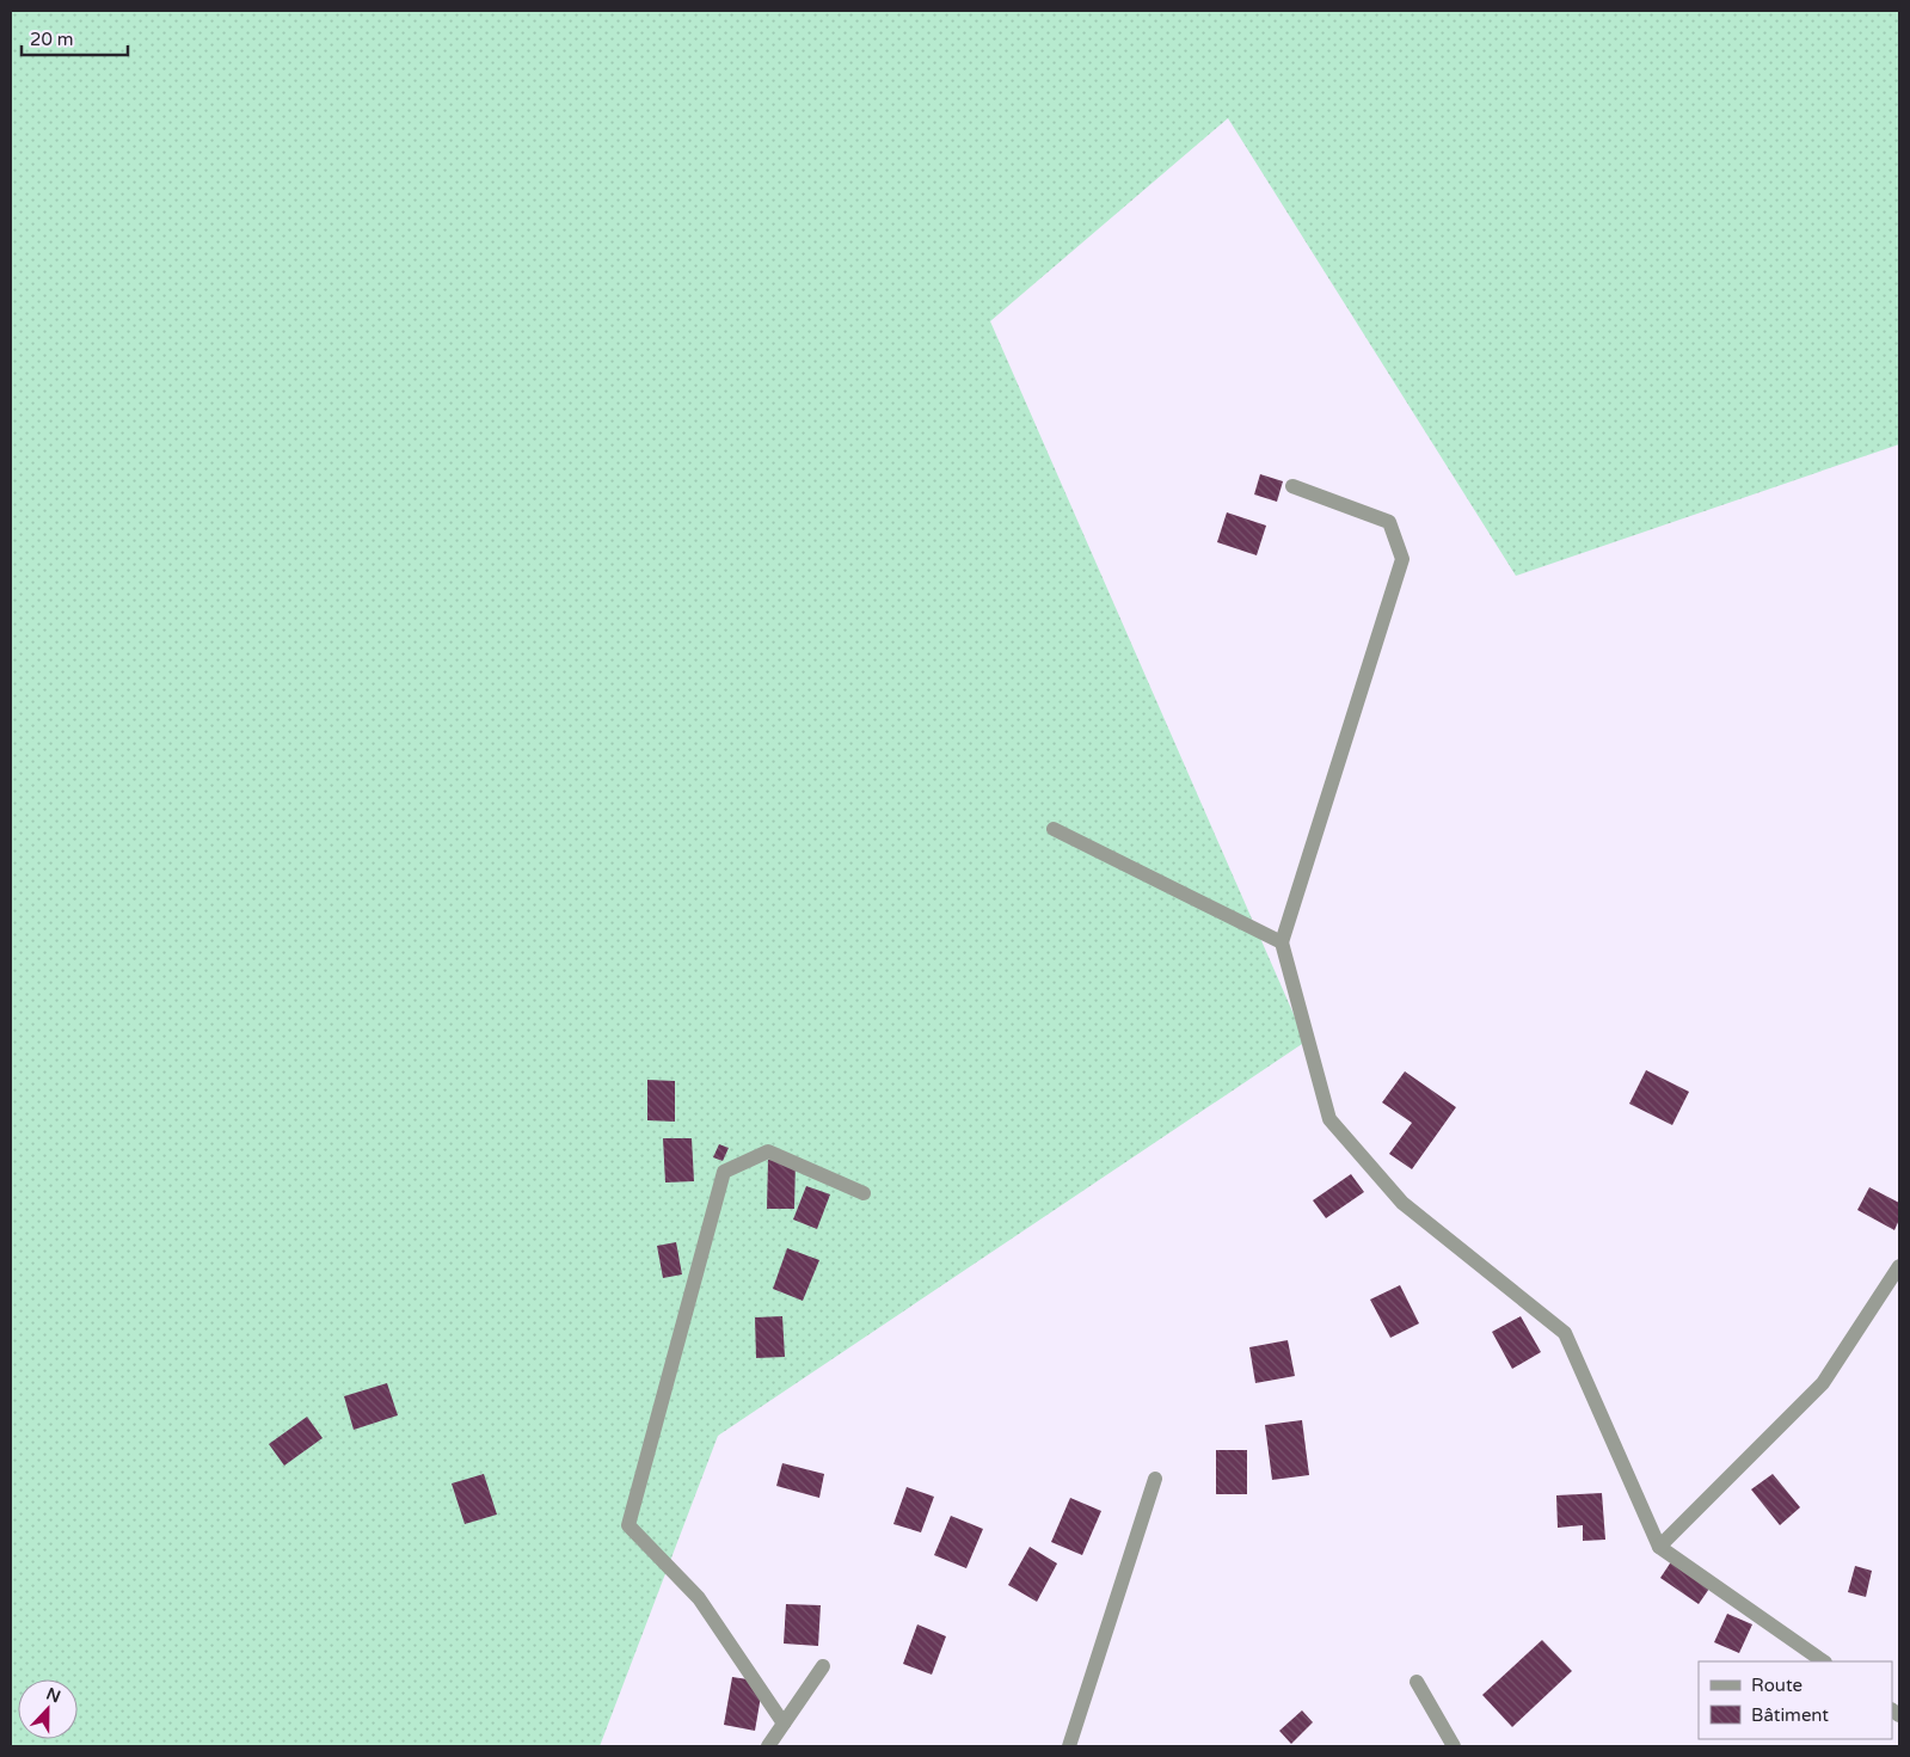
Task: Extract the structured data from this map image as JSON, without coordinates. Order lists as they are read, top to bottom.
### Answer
{
  "legend": ["Route", "Bâtiment"],
  "scale_bar": "20 m",
  "north": "top"
}
